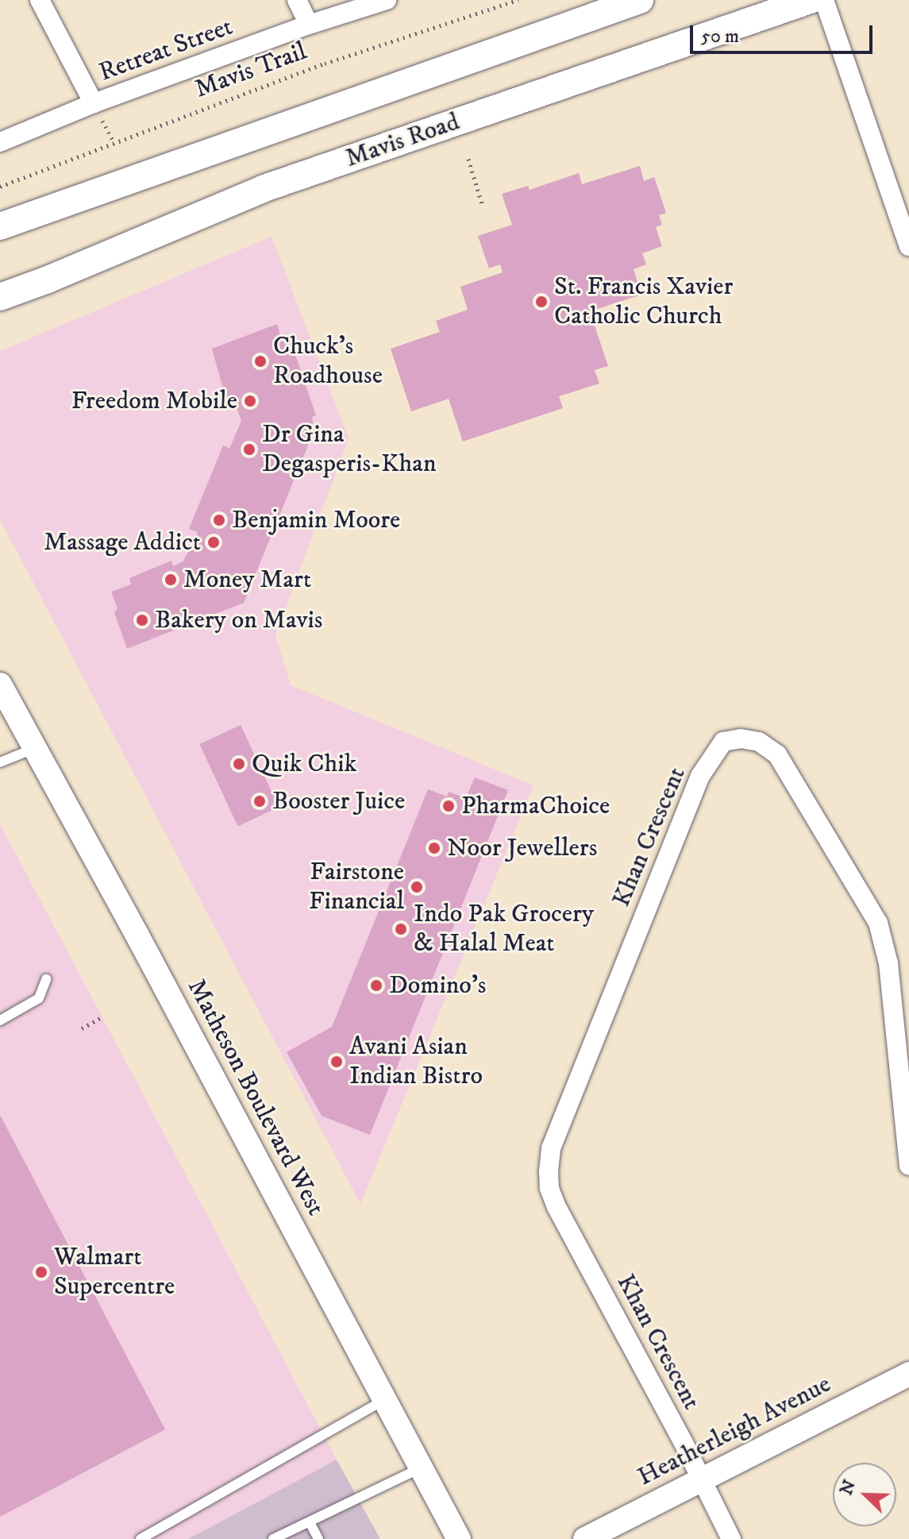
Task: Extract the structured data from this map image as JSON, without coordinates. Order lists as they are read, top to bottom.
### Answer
{
  "streets": {
    "main road": ["Mavis Road"],
    "street": [
      "Retreat Street",
      "Khan Crescent",
      "Matheson Boulevard West",
      "Heatherleigh Avenue"
    ],
    "path": ["Mavis Trail"]
  },
  "crossings": [
    ["Khan Crescent", "Heatherleigh Avenue"]
  ],
  "places": [
    "St. Francis Xavier Catholic Church",
    "Chuck's Roadhouse",
    "Freedom Mobile",
    "Dr Gina Degasperis-Khan",
    "Benjamin Moore",
    "Massage Addict",
    "Money Mart",
    "Bakery on Mavis",
    "Quik Chik",
    "Booster Juice",
    "PharmaChoice",
    "Noor Jewellers",
    "Fairstone Financial",
    "Indo Pak Grocery & Halal Meat",
    "Domino's",
    "Avani Asian Indian Bistro",
    "Walmart Supercentre"
  ],
  "scale_bar": "50 m",
  "north": "top left"
}
